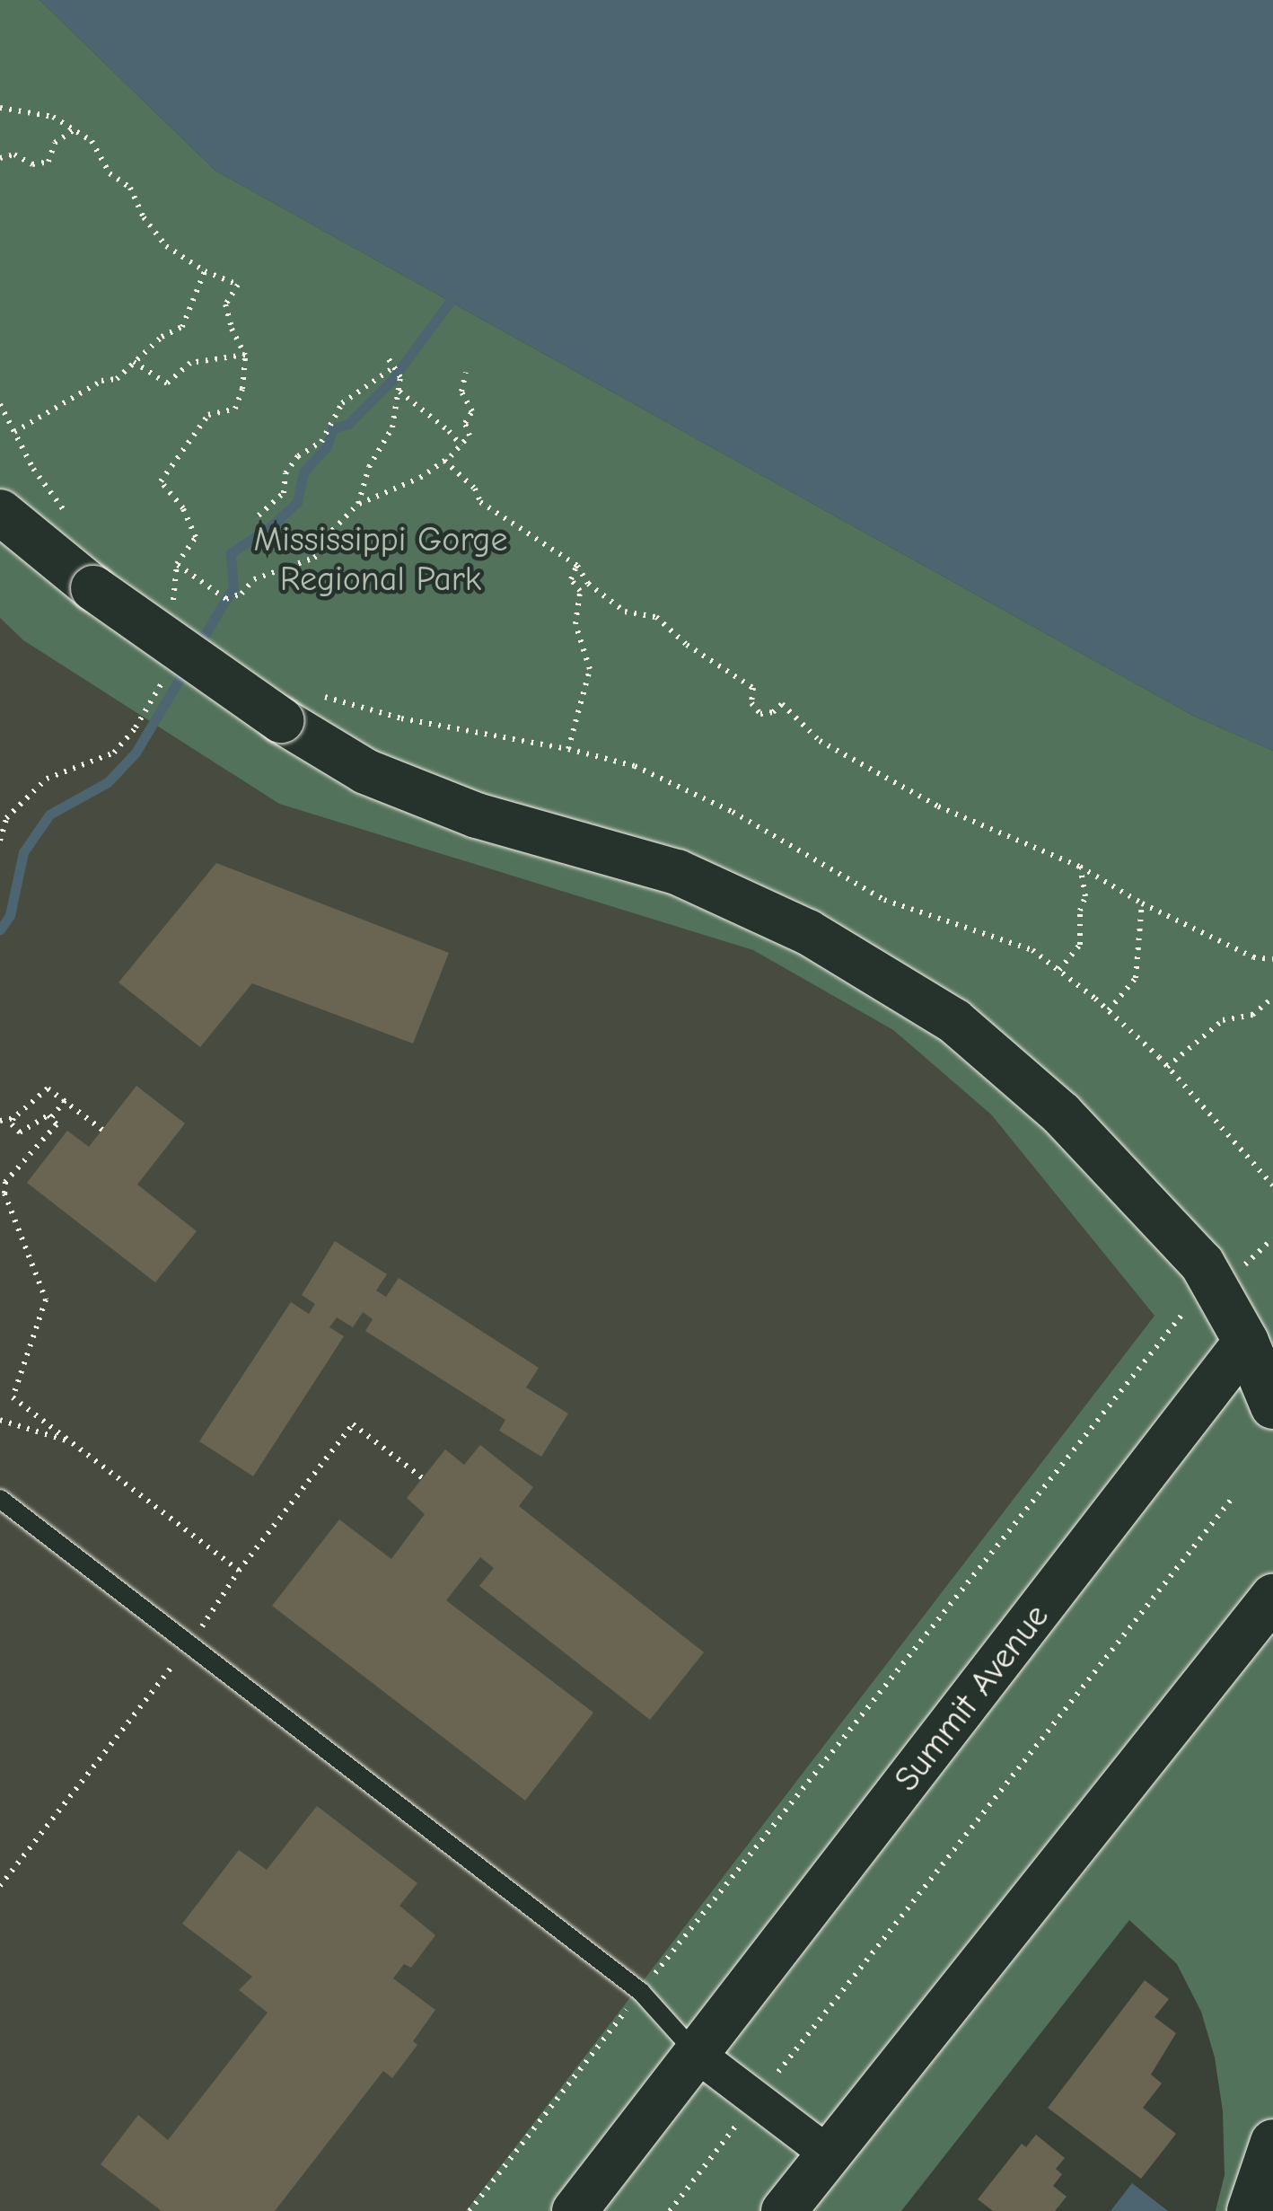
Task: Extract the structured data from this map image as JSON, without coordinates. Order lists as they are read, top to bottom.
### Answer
{
  "streets": {
    "street": ["Summit Avenue"]
  },
  "parks": ["Mississippi Gorge Regional Park"]
}
